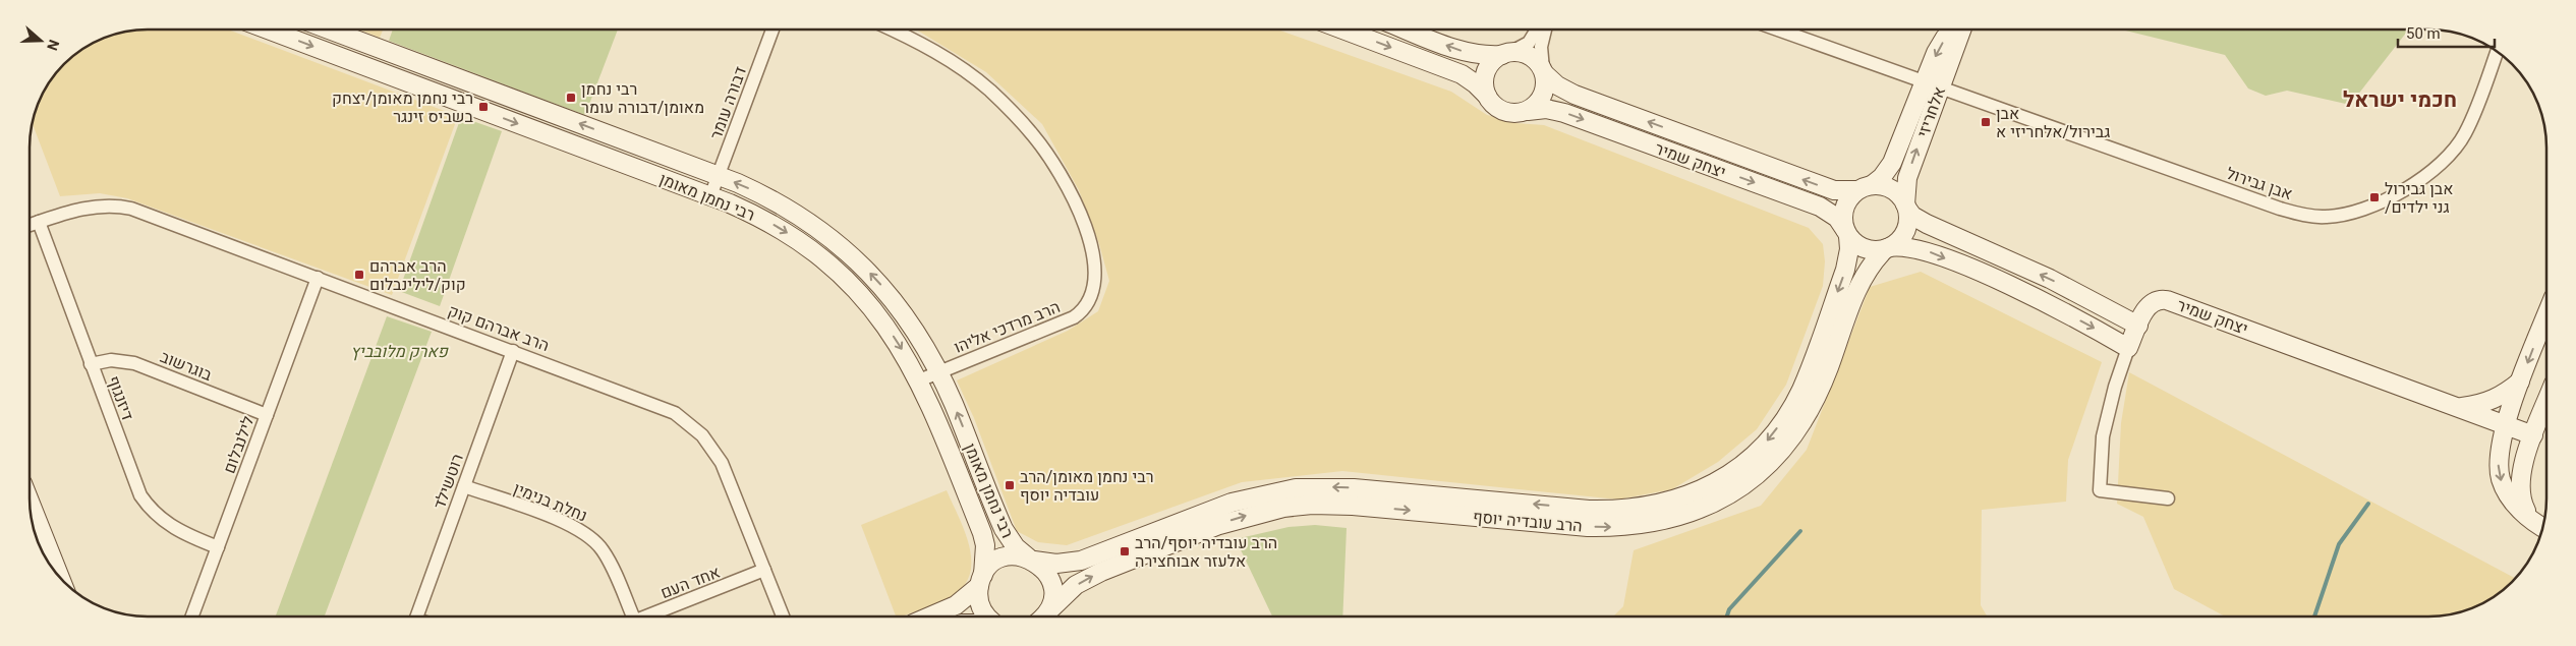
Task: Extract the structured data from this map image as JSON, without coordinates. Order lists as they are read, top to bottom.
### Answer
{
  "streets": {
    "street": [
      "דבורה עומר",
      "אלחריזי",
      "יצחק שמיר",
      "אבן גבירול",
      "רבי נחמן מאומן",
      "הרב מרדכי אליהו",
      "הרב אברהם קוק",
      "בוגרשוב",
      "דיזנגוף",
      "לילנבלום",
      "רוטשילד",
      "נחלת בנימין",
      "הרב עובדיה יוסף",
      "אחד העם"
    ]
  },
  "crossings": [
    ["דבורה עומר", "רבי נחמן מאומן"],
    ["אלחריזי", "יצחק שמיר"],
    ["אלחריזי", "אבן גבירול"],
    ["אלחריזי", "הרב עובדיה יוסף"],
    ["יצחק שמיר", "הרב עובדיה יוסף"],
    ["רבי נחמן מאומן", "הרב מרדכי אליהו"],
    ["רבי נחמן מאומן", "הרב עובדיה יוסף"],
    ["הרב אברהם קוק", "דיזנגוף"],
    ["הרב אברהם קוק", "לילנבלום"],
    ["הרב אברהם קוק", "רוטשילד"],
    ["הרב אברהם קוק", "אחד העם"],
    ["בוגרשוב", "דיזנגוף"],
    ["בוגרשוב", "לילנבלום"],
    ["דיזנגוף", "לילנבלום"],
    ["רוטשילד", "נחלת בנימין"]
  ],
  "districts": ["חכמי ישראל"],
  "parks": ["פארק מלובביץ"],
  "places": {
    "transit": [
      "רבי נחמן מאומן/דבורה עומר",
      "רבי נחמן מאומן/יצחק בשביס זינגר",
      "אבן גבירול/אלחריזי א",
      "אבן גבירול /גני ילדים",
      "הרב אברהם קוק/לילינבלום",
      "רבי נחמן מאומן/הרב עובדיה יוסף",
      "הרב עובדיה יוסף/הרב אלעזר אבוחצירה"
    ]
  },
  "scale_bar": "50 m",
  "north": "right"
}
